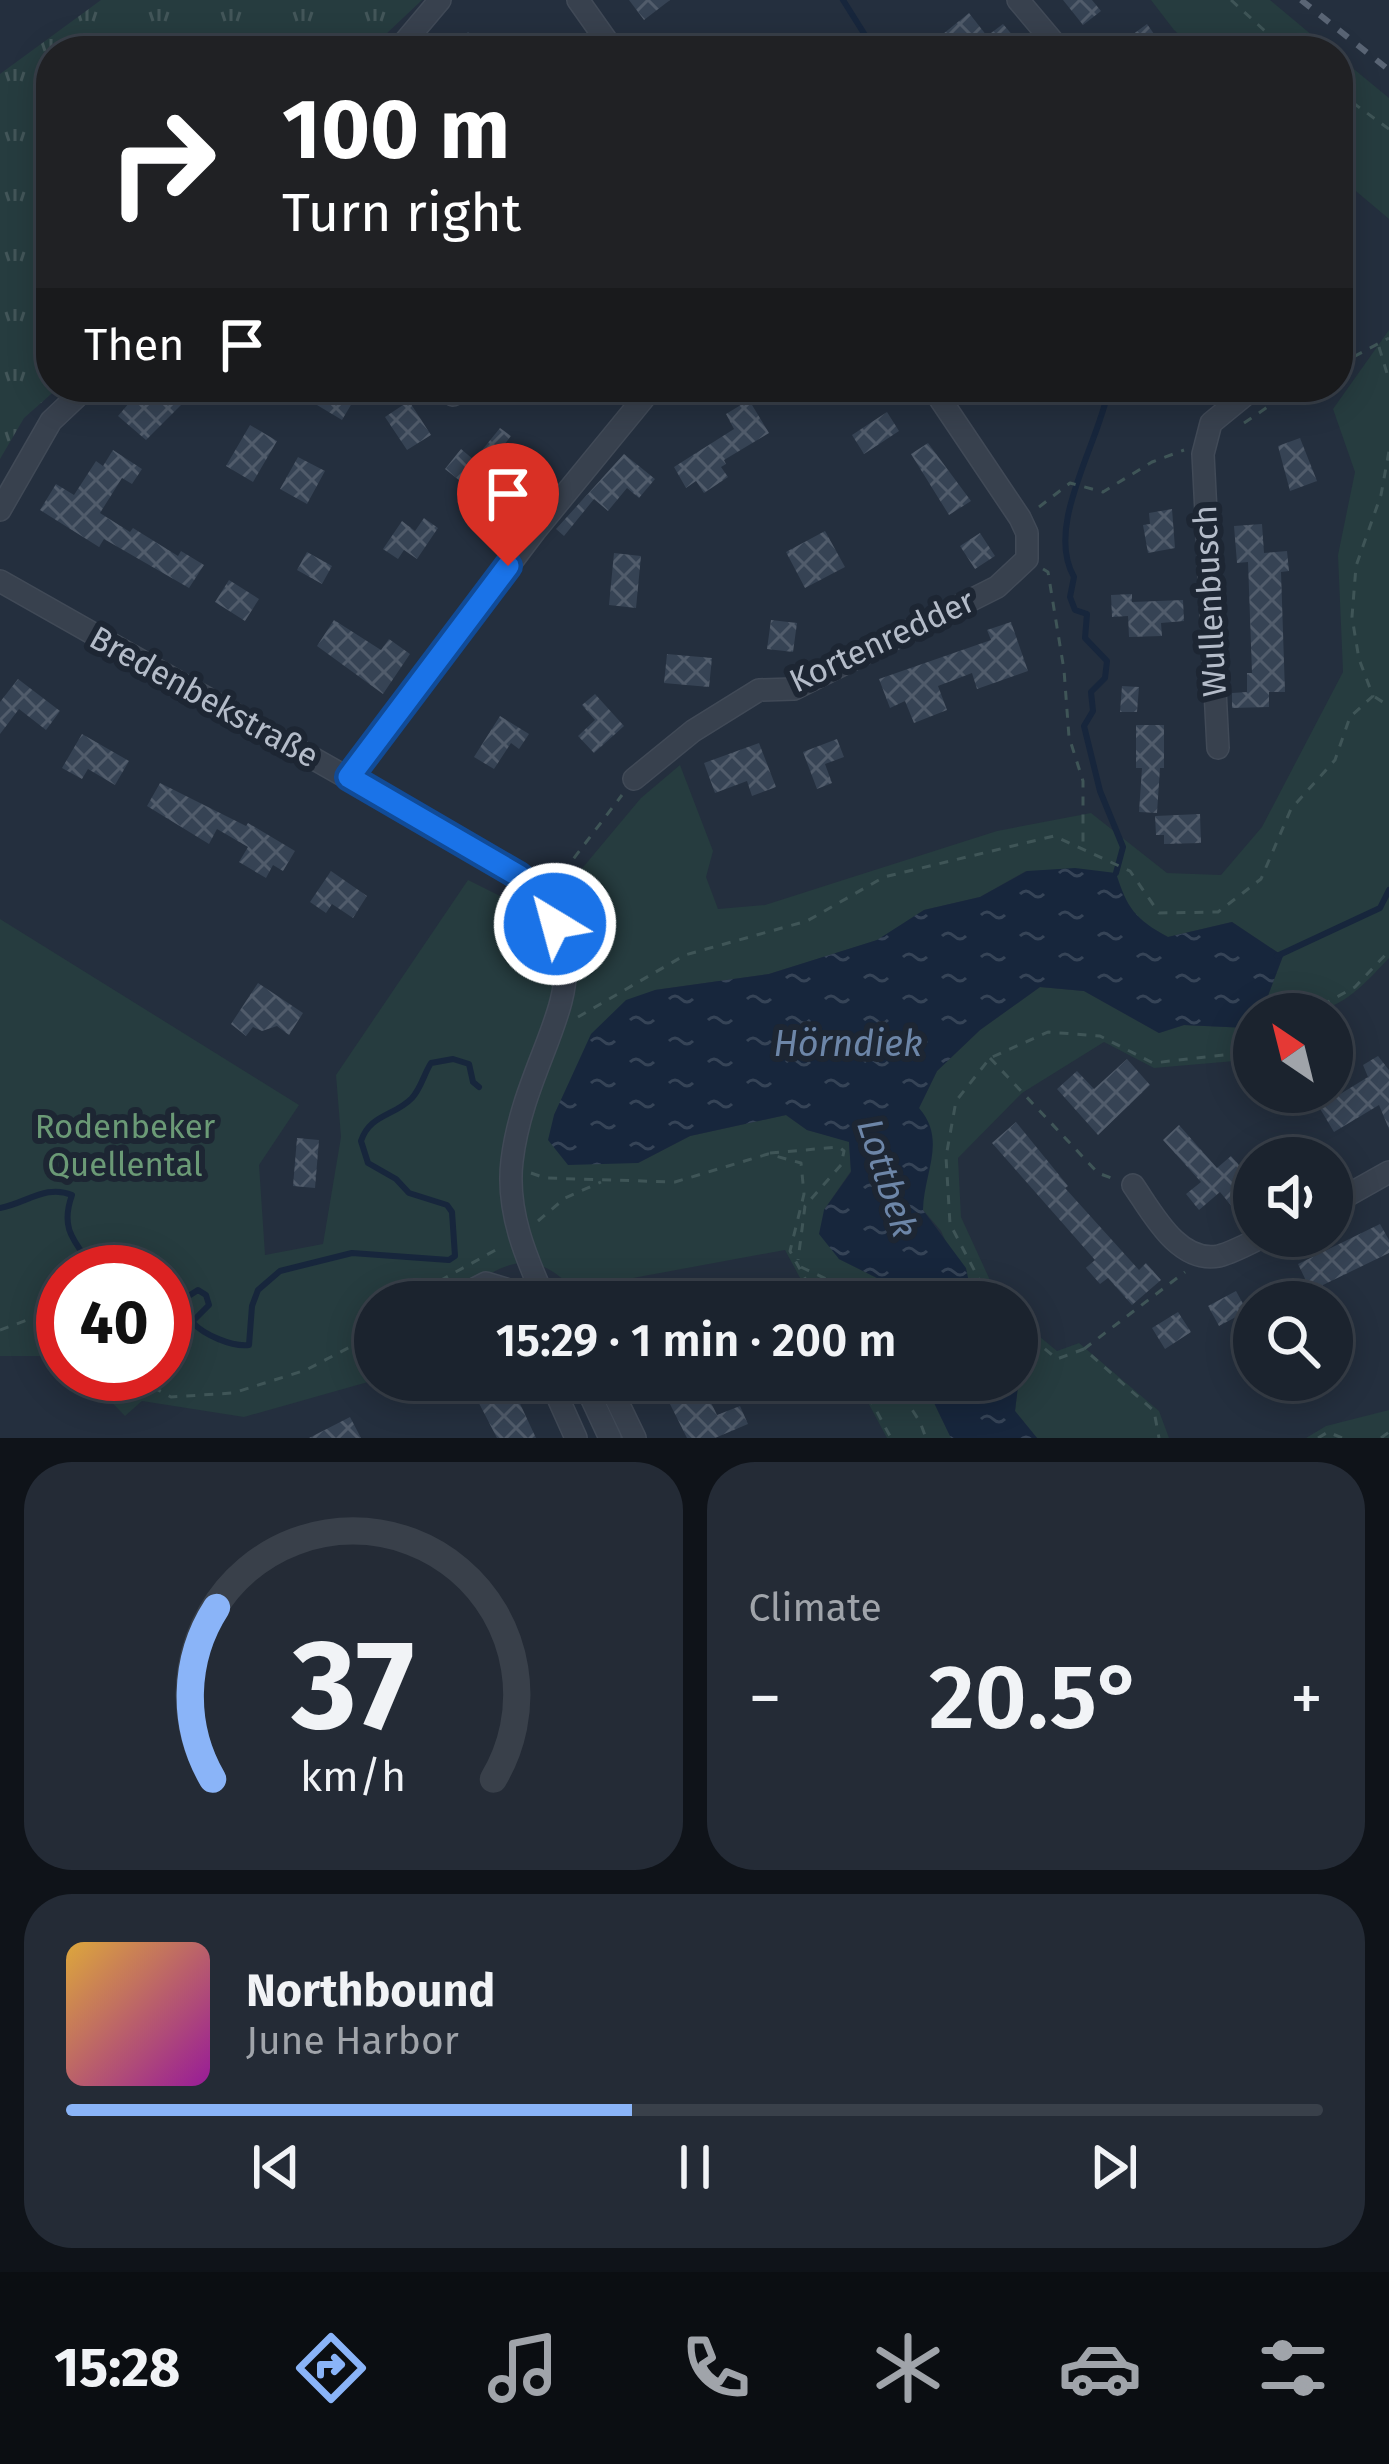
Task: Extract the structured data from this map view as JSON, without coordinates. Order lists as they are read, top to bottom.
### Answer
{
  "streets": {
    "street": ["Wullenbusch", "Kortenredder", "Bredenbekstraße"]
  },
  "water": ["Hörndiek", "Lottbek"],
  "parks": ["Rodenbeker Quellental"],
  "north": "top left",
  "page": {
    "turn": ["100 m", "Turn right"],
    "then": "Then",
    "limit": "40",
    "trip": "15:29 · 1 min · 200 m",
    "tile": "Climate",
    "heat": ["−", "20.5°", "+"],
    "song": ["Northbound", "June Harbor"],
    "tabs": "15:28",
    "gauge": ["37", "km/h"]
  }
}
